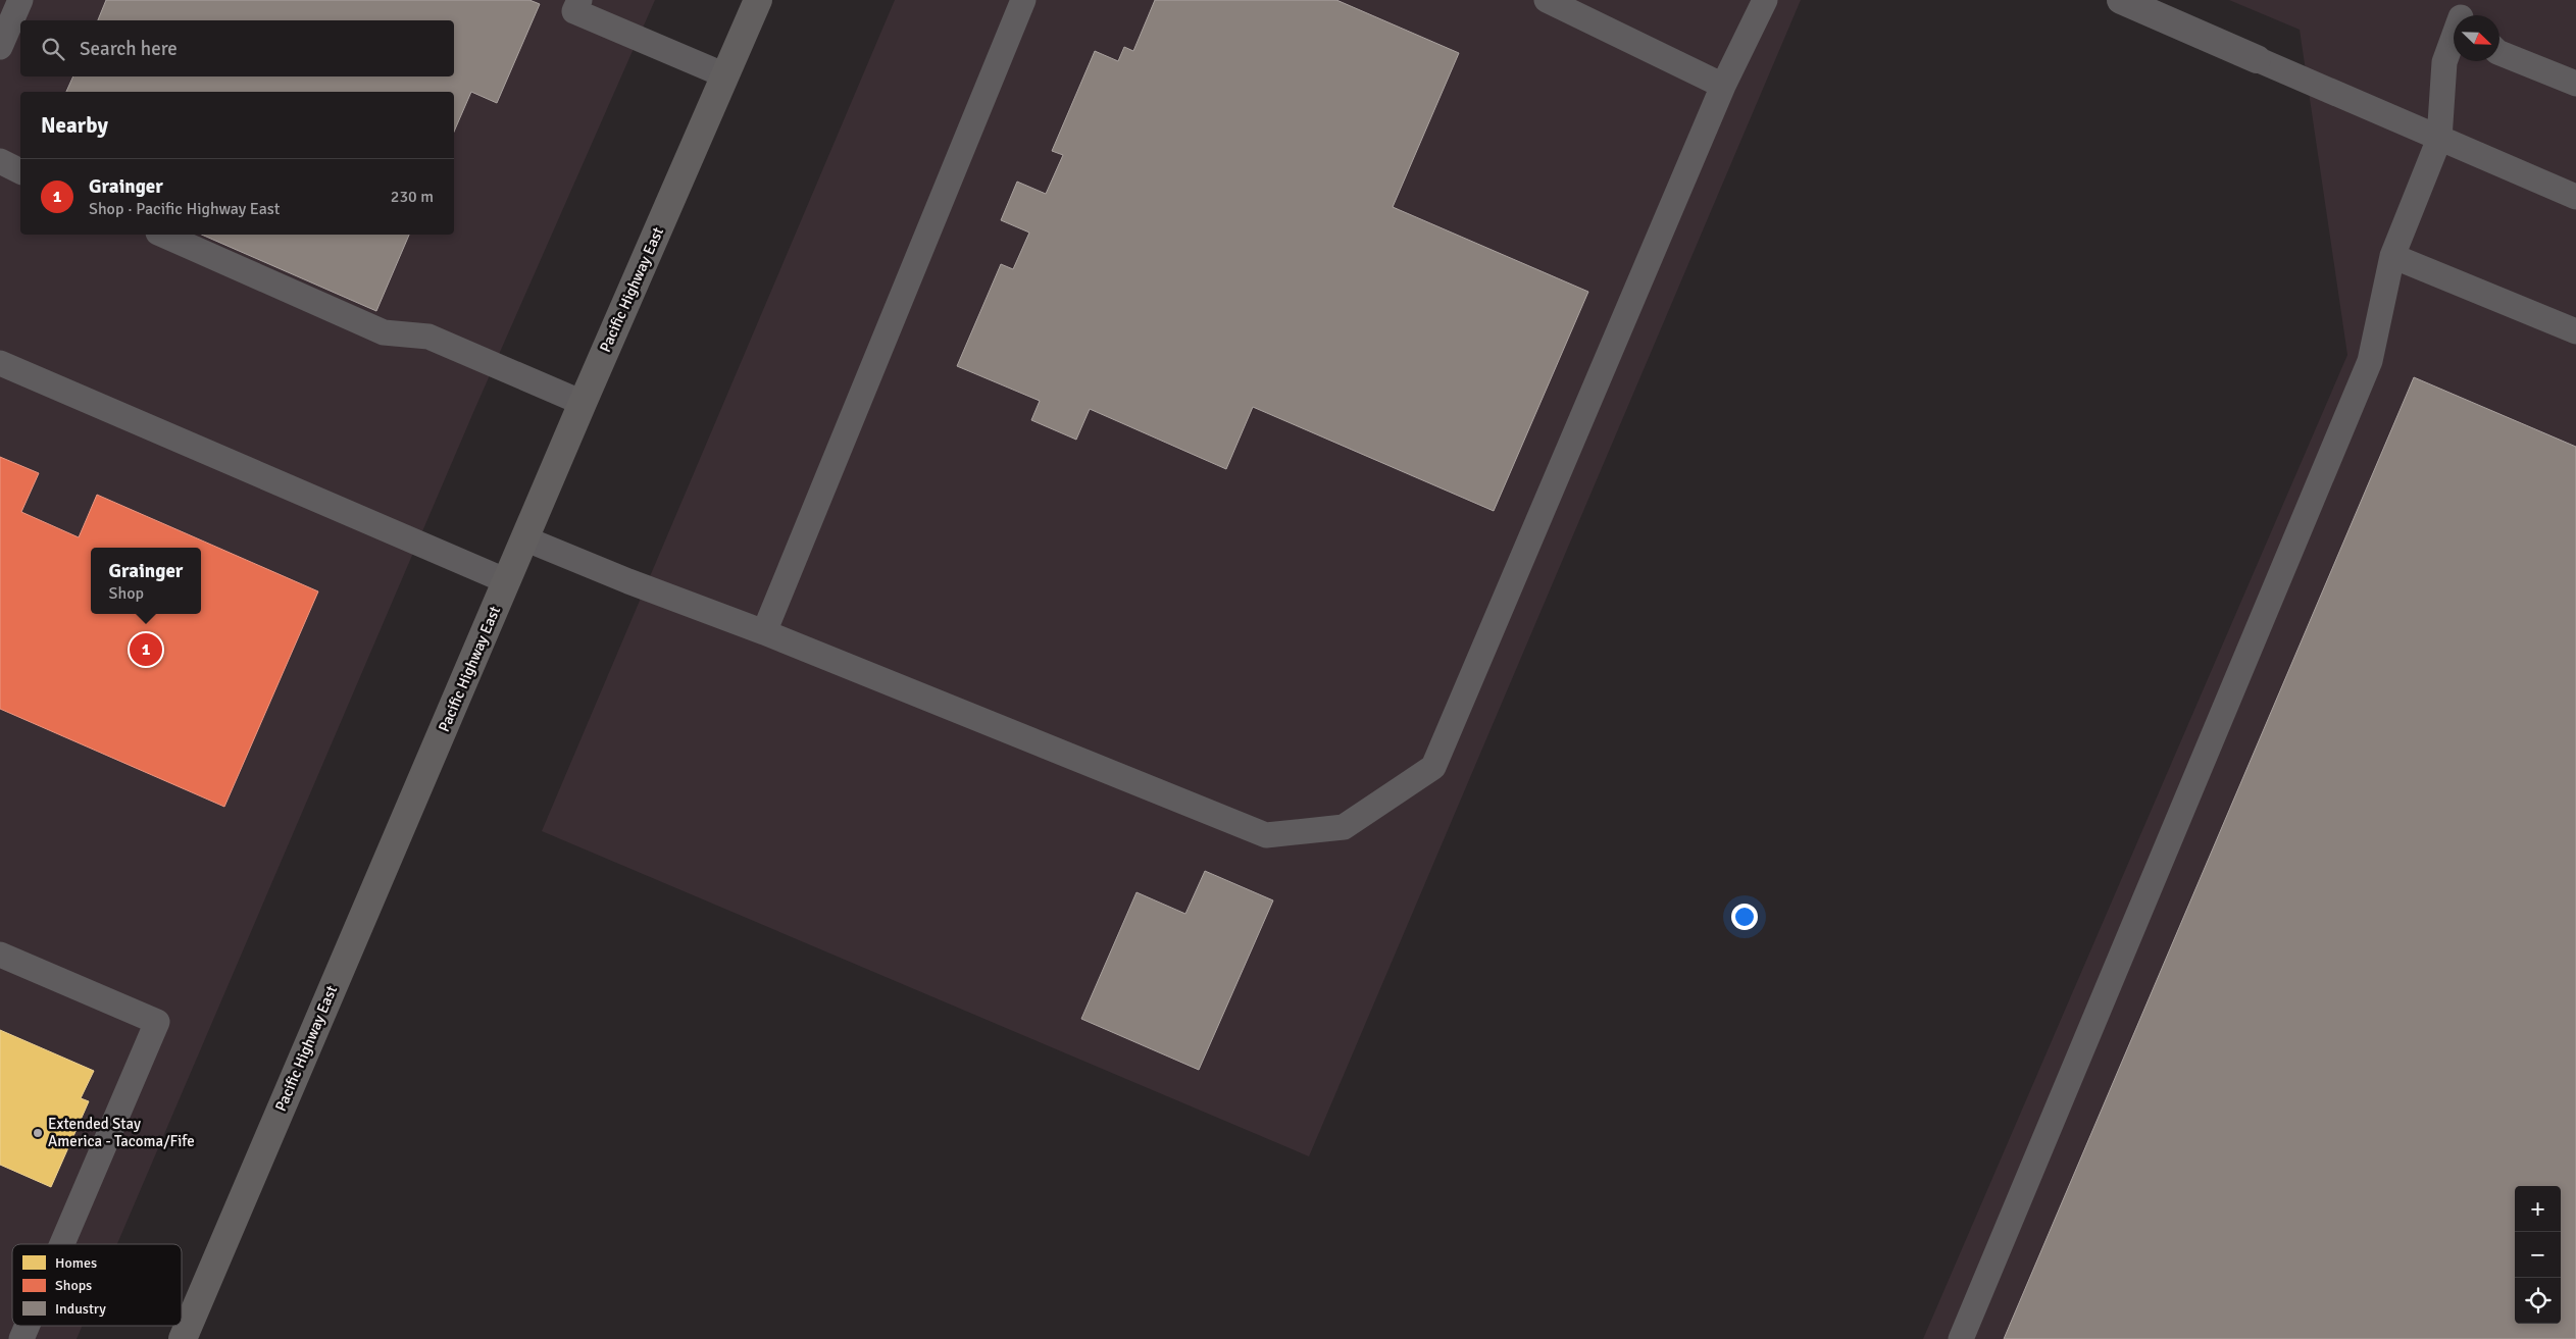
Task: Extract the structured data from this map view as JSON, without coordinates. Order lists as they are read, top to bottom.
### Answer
{
  "streets": {
    "main road": ["Pacific Highway East"]
  },
  "places": ["Extended Stay America - Tacoma/Fife"],
  "legend": ["Homes", "Shops", "Industry"],
  "north": "bottom right",
  "page": {
    "search": "Search here",
    "heading": "Nearby",
    "list": [
      {
        "mark": "1",
        "name": "Grainger",
        "note": "Shop · Pacific Highway East",
        "value": "230 m"
      }
    ],
    "popup": ["Grainger", "Shop"],
    "pins": "1",
    "map_buttons": ["+", "−"]
  }
}
